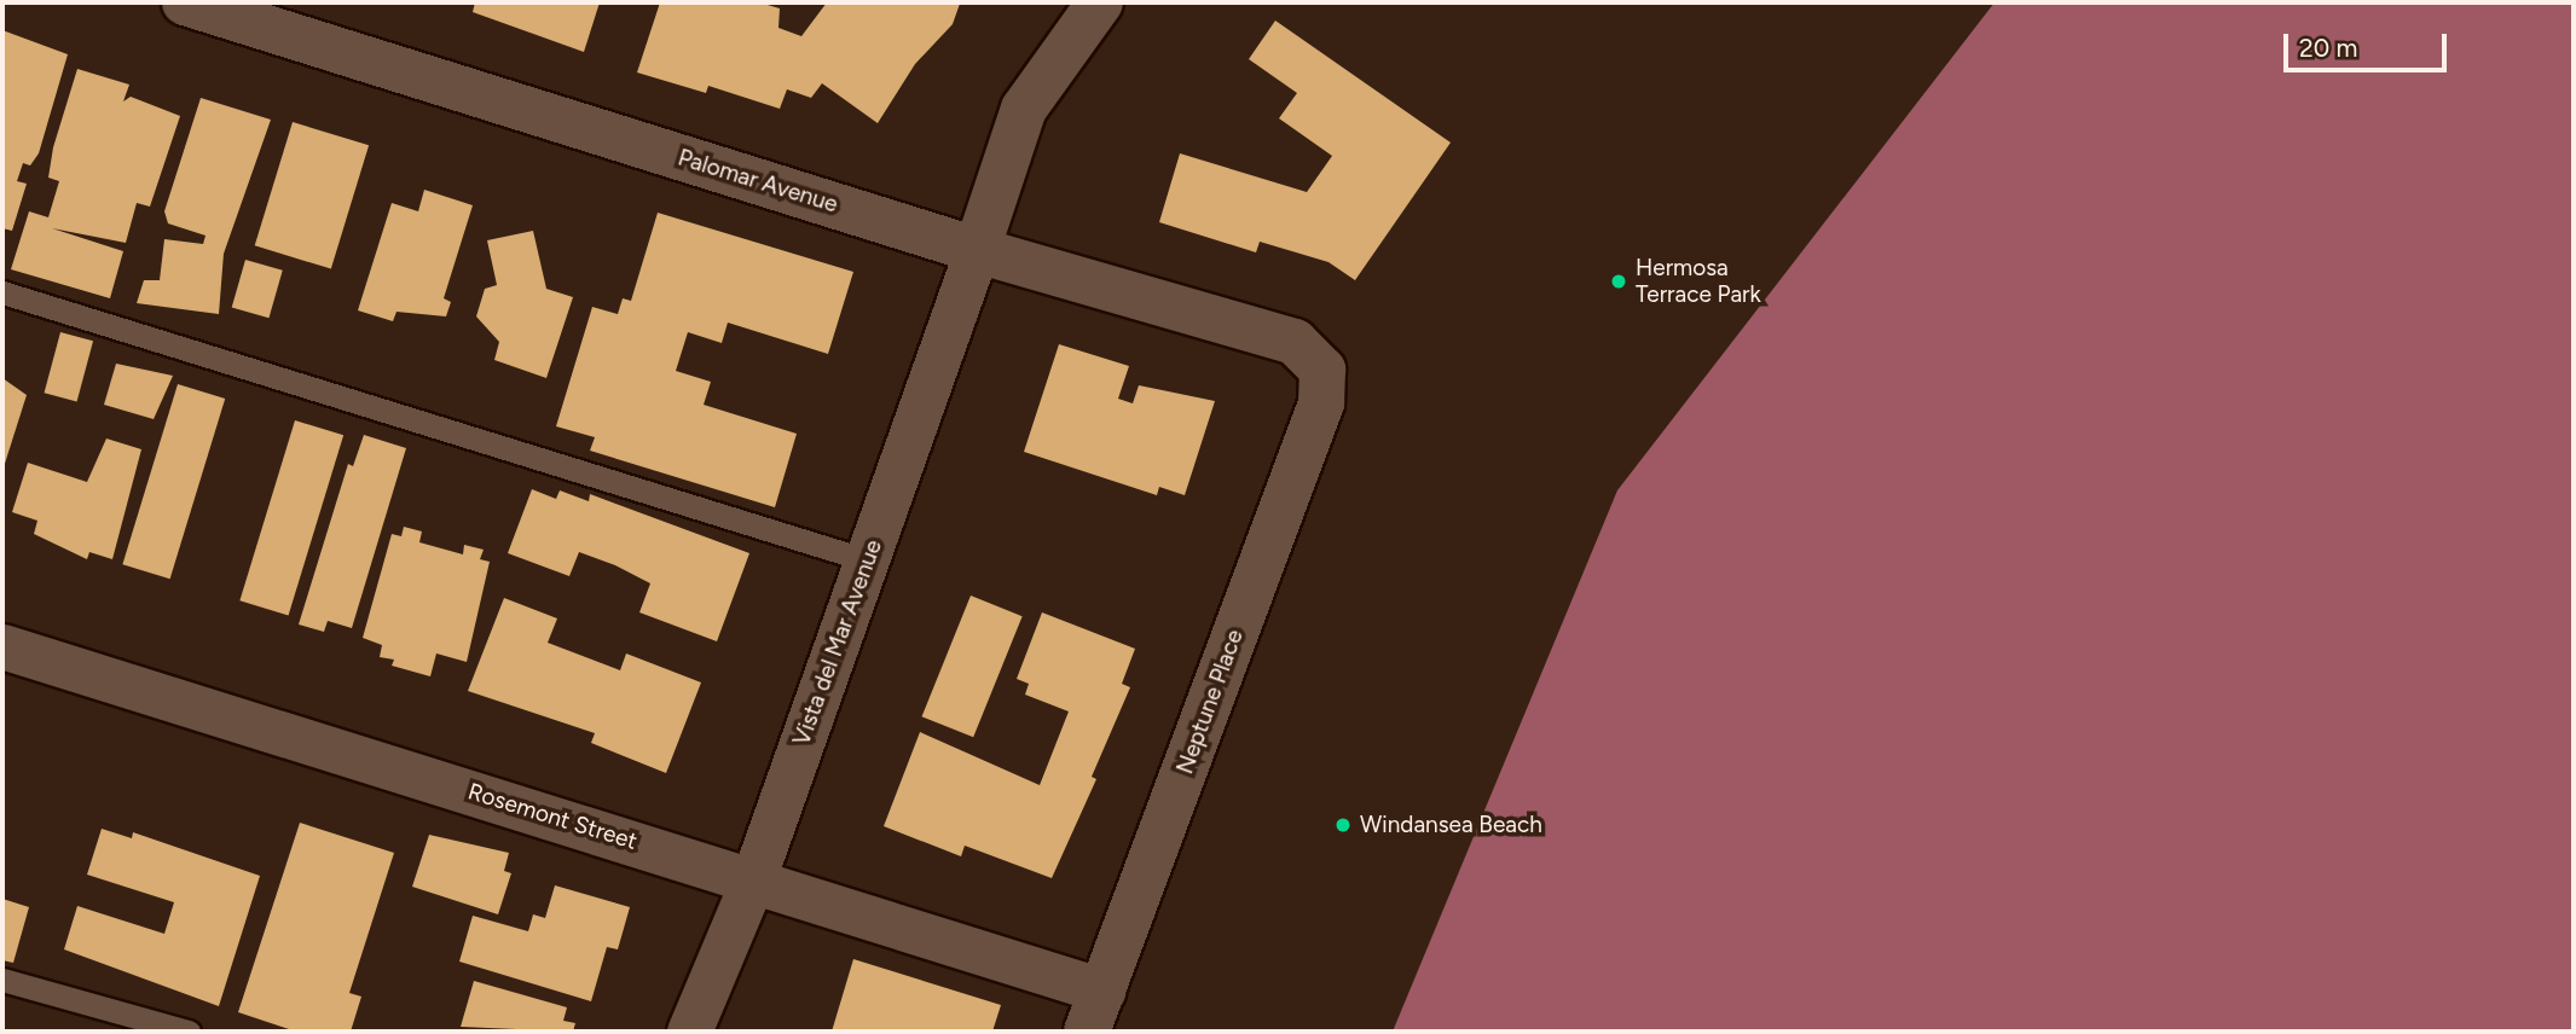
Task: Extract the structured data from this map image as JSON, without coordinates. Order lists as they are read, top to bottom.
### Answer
{
  "streets": {
    "street": [
      "Palomar Avenue",
      "Vista del Mar Avenue",
      "Neptune Place",
      "Rosemont Street"
    ]
  },
  "crossings": [
    ["Palomar Avenue", "Vista del Mar Avenue"],
    ["Palomar Avenue", "Neptune Place"],
    ["Vista del Mar Avenue", "Rosemont Street"],
    ["Neptune Place", "Rosemont Street"]
  ],
  "places": ["Hermosa Terrace Park", "Windansea Beach"],
  "scale_bar": "20 m"
}
